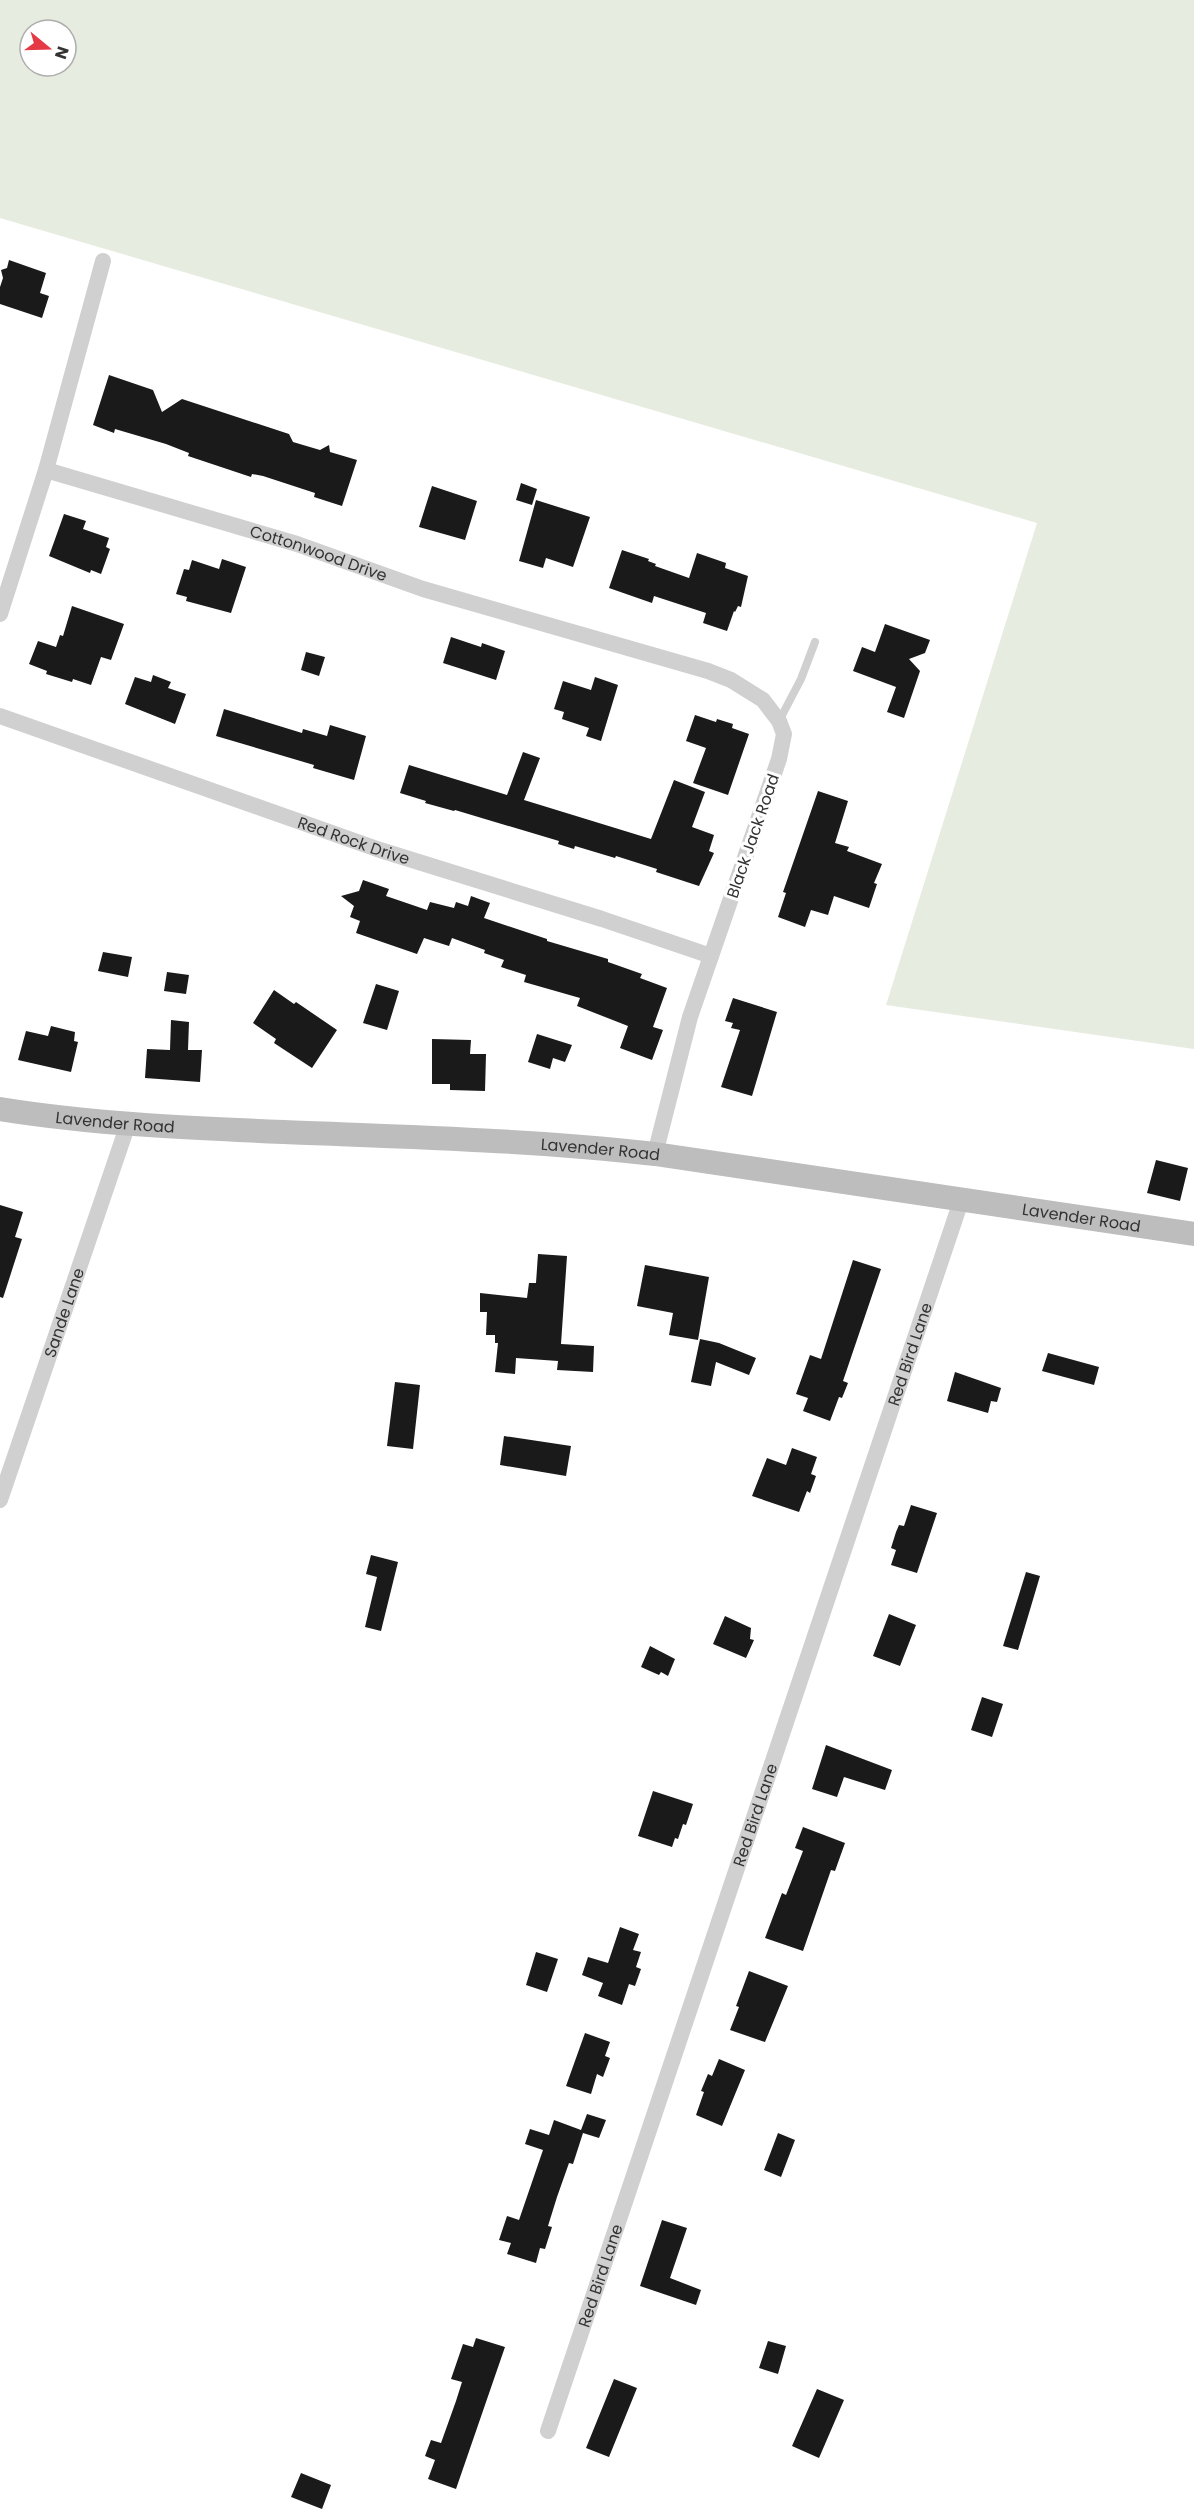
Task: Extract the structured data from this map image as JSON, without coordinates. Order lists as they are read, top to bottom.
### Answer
{
  "streets": {
    "street": [
      "Cottonwood Drive",
      "Black Jack Road",
      "Red Rock Drive",
      "Lavender Road",
      "Sande Lane",
      "Red Bird Lane"
    ]
  },
  "crossings": [
    ["Cottonwood Drive", "Black Jack Road"],
    ["Black Jack Road", "Red Rock Drive"],
    ["Black Jack Road", "Lavender Road"],
    ["Lavender Road", "Sande Lane"],
    ["Lavender Road", "Red Bird Lane"]
  ],
  "north": "right"
}
